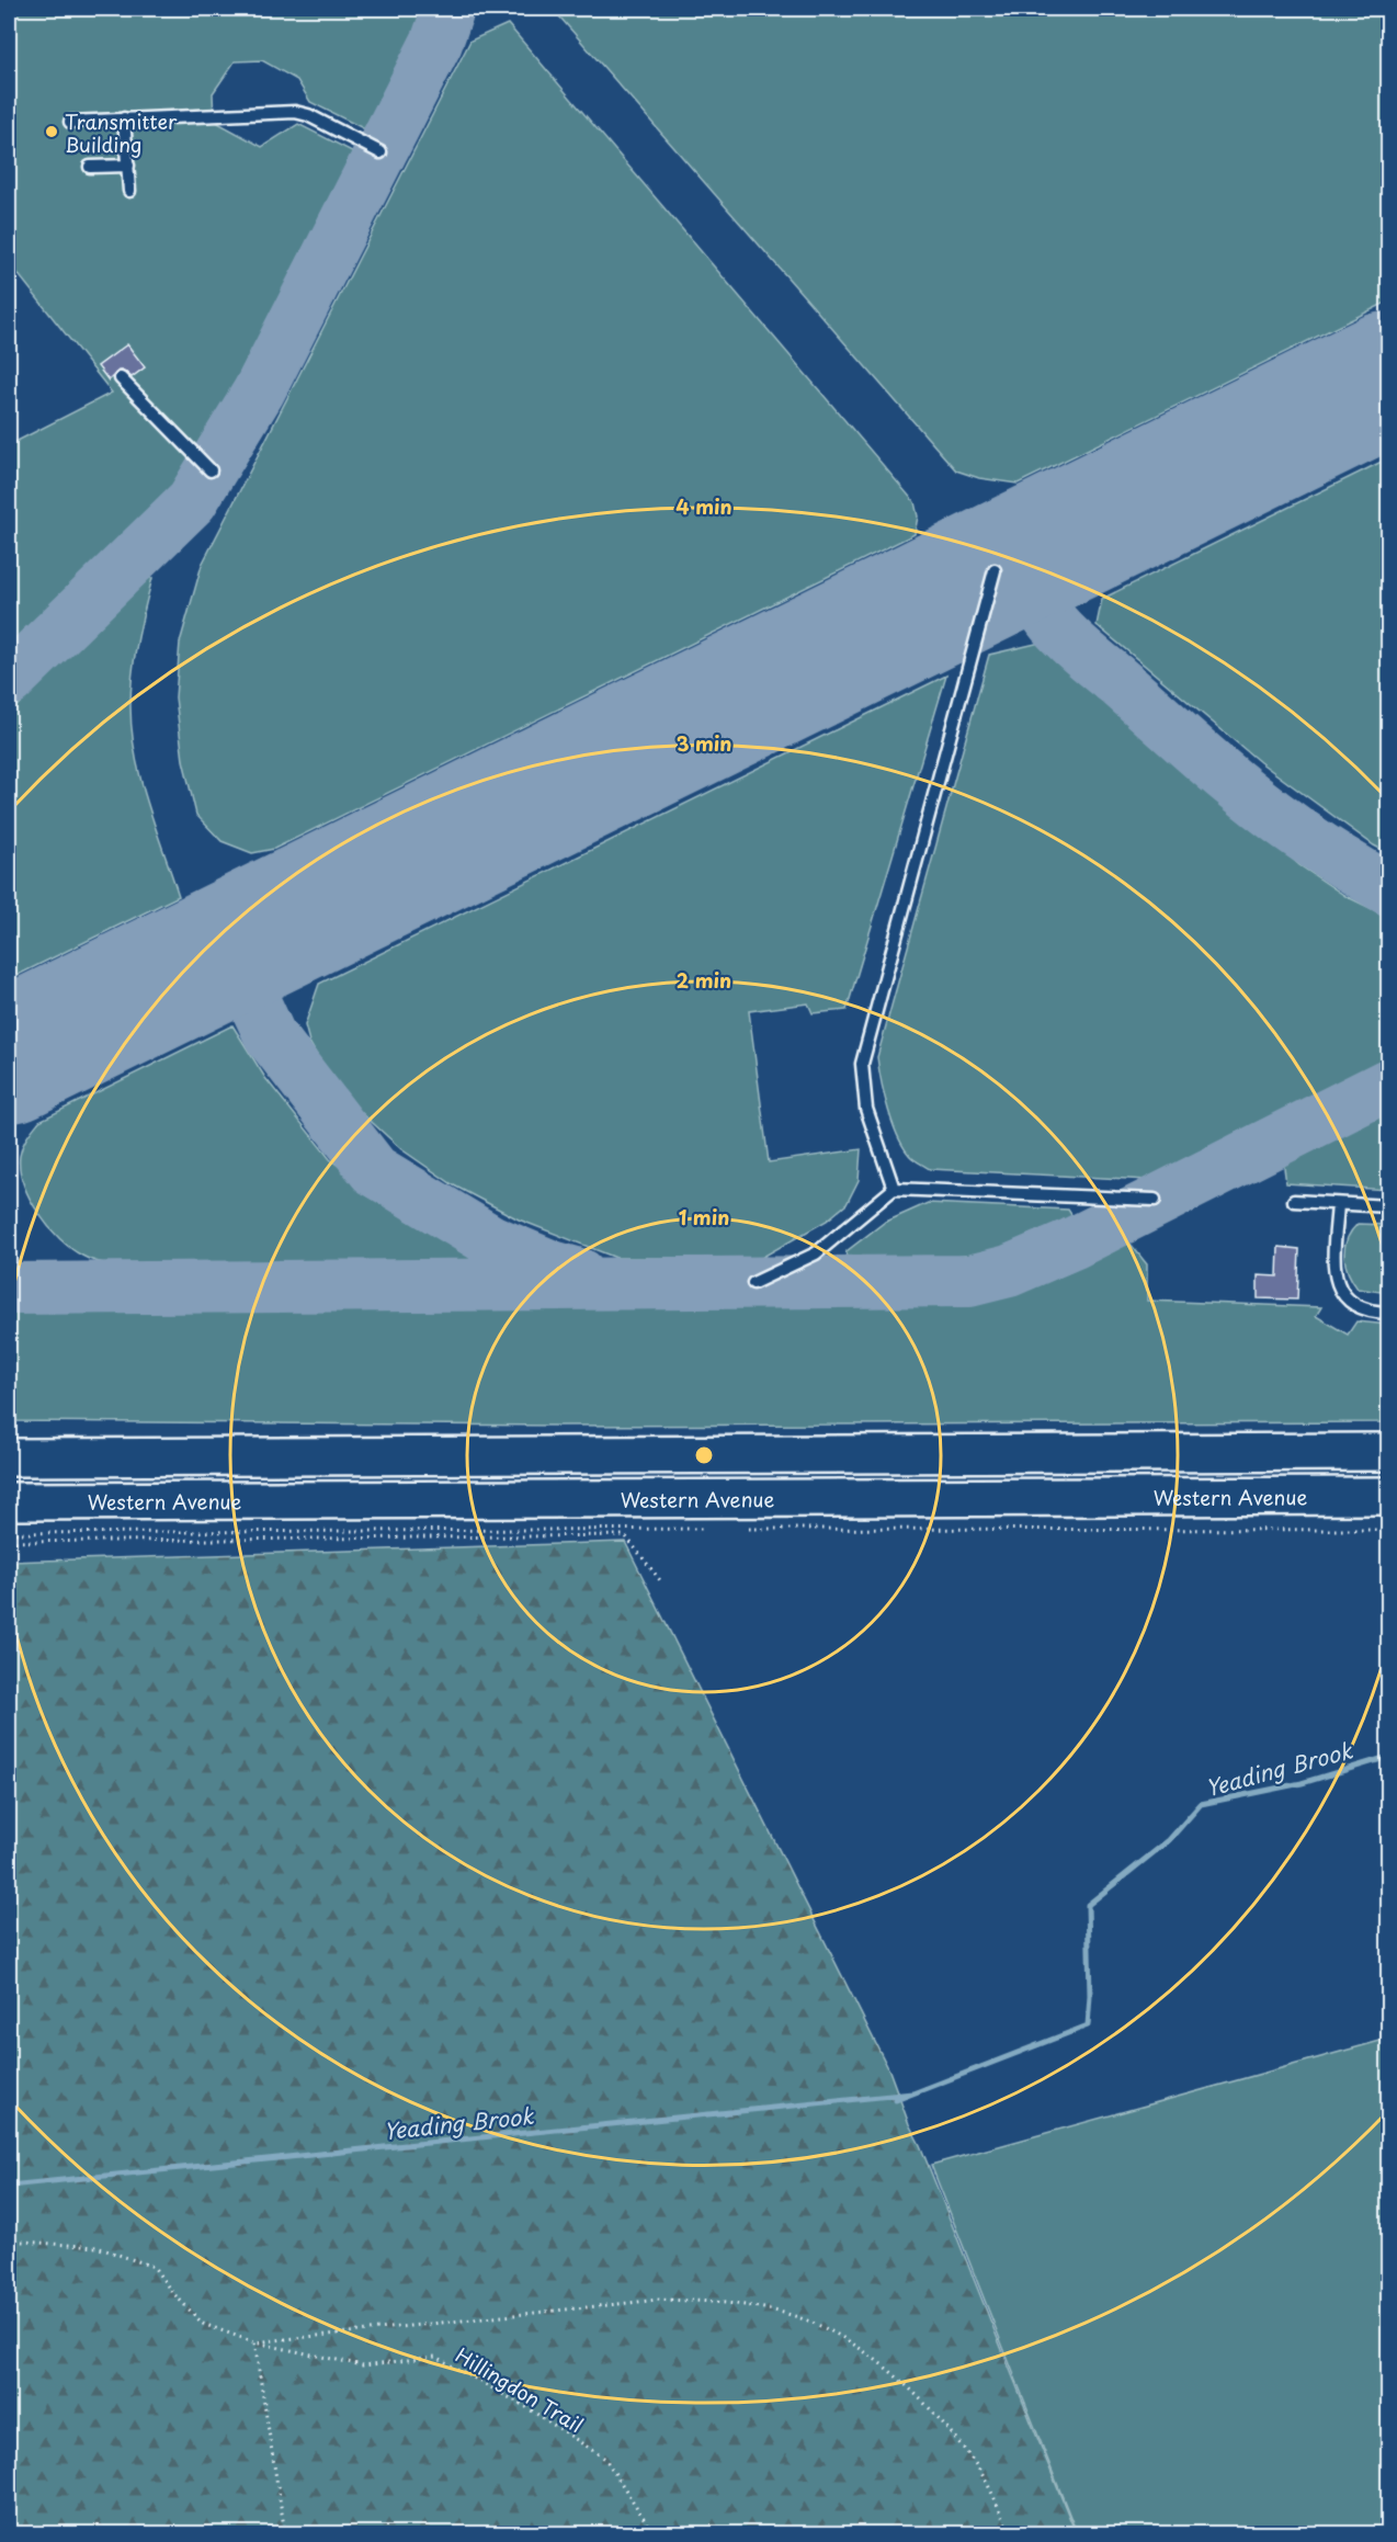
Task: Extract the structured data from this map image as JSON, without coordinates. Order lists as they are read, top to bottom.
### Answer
{
  "streets": {
    "highway": ["Western Avenue"],
    "path": ["Hillingdon Trail"]
  },
  "water": ["Yeading Brook"],
  "places": ["Transmitter Building"],
  "rings": [
    "4 min",
    "3 min",
    "2 min",
    "1 min"
  ]
}
